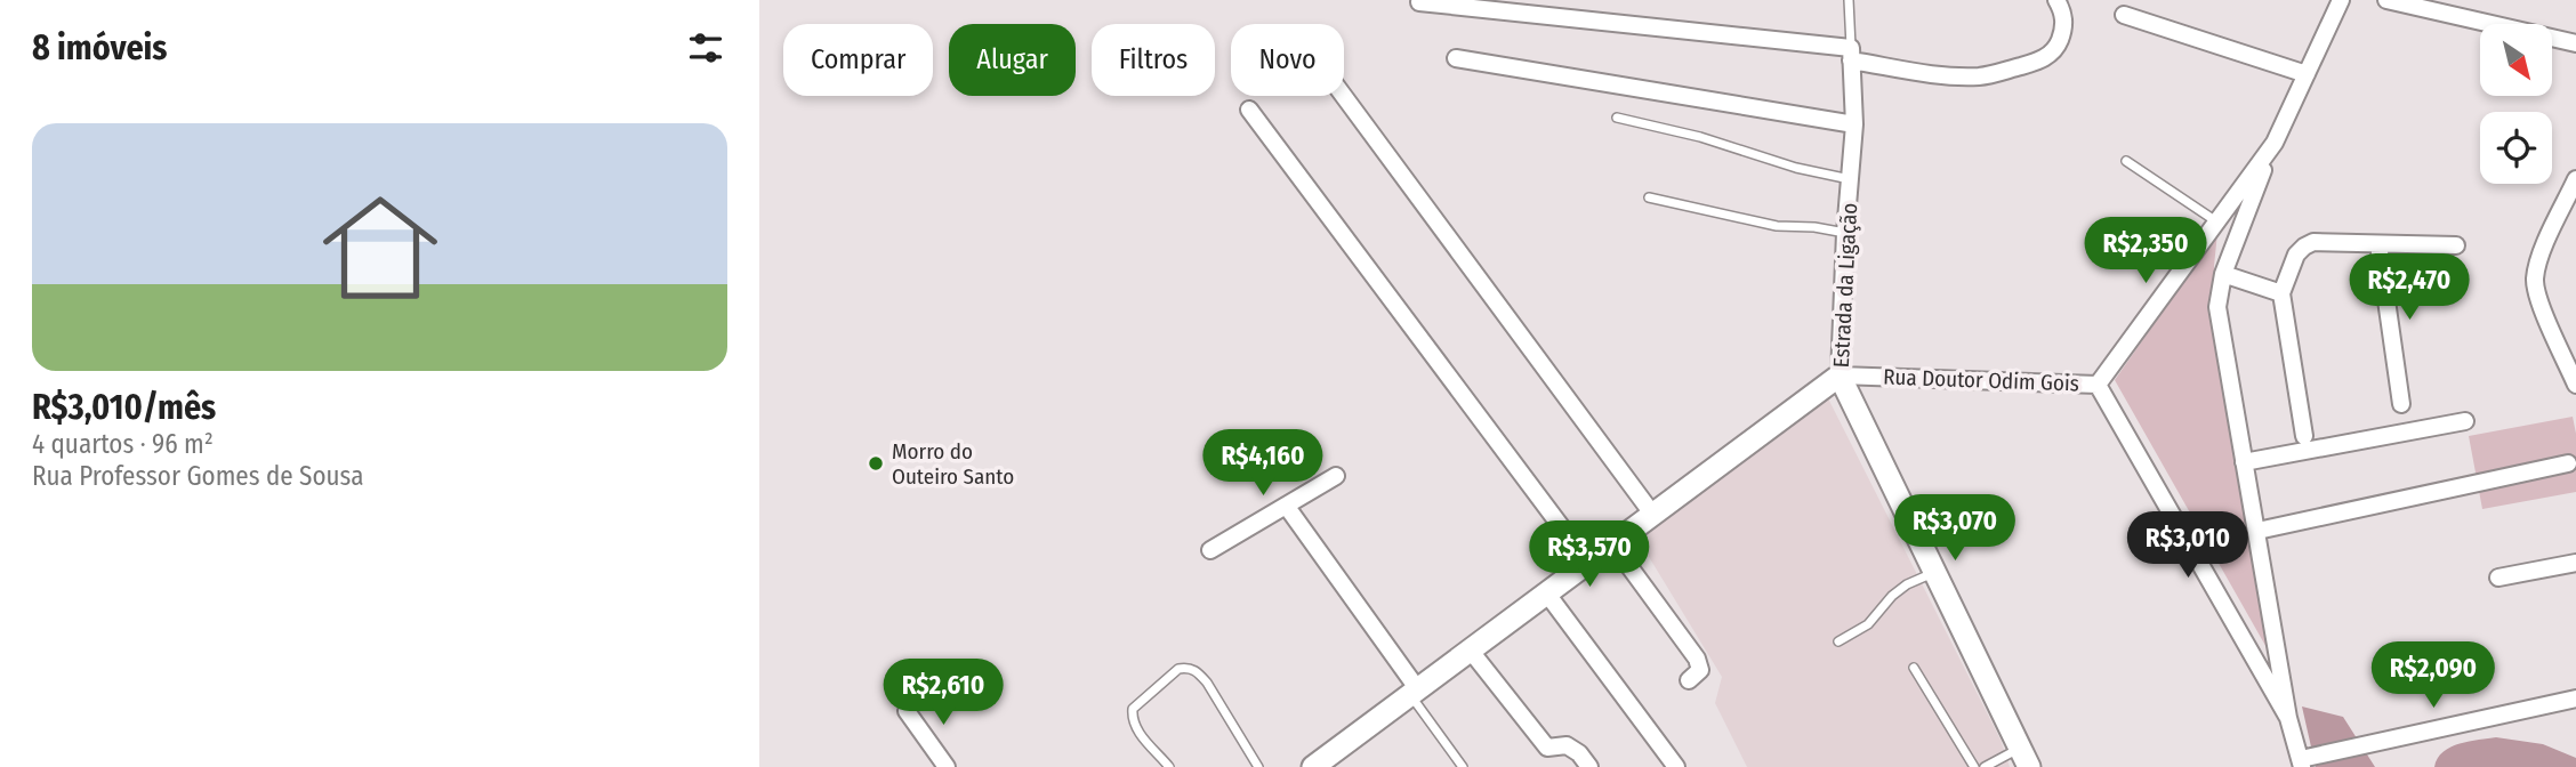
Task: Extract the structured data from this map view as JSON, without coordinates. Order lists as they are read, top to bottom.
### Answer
{
  "streets": {
    "street": ["Estrada da Ligação", "Rua Doutor Odim Gois"]
  },
  "crossings": [
    ["Estrada da Ligação", "Rua Doutor Odim Gois"]
  ],
  "places": ["Morro do Outeiro Santo"],
  "north": "bottom right",
  "page": {
    "heading": "8 imóveis",
    "chip": [
      "Comprar",
      "Alugar",
      "Filtros",
      "Novo"
    ],
    "list": [
      {
        "name": "R$3,010/mês",
        "note": "4 quartos · 96 m² · Rua Professor Gomes de Sousa"
      }
    ],
    "price": [
      "R$2,350",
      "R$2,470",
      "R$4,160",
      "R$3,070",
      "R$3,010",
      "R$3,570",
      "R$2,090",
      "R$2,610"
    ]
  }
}
